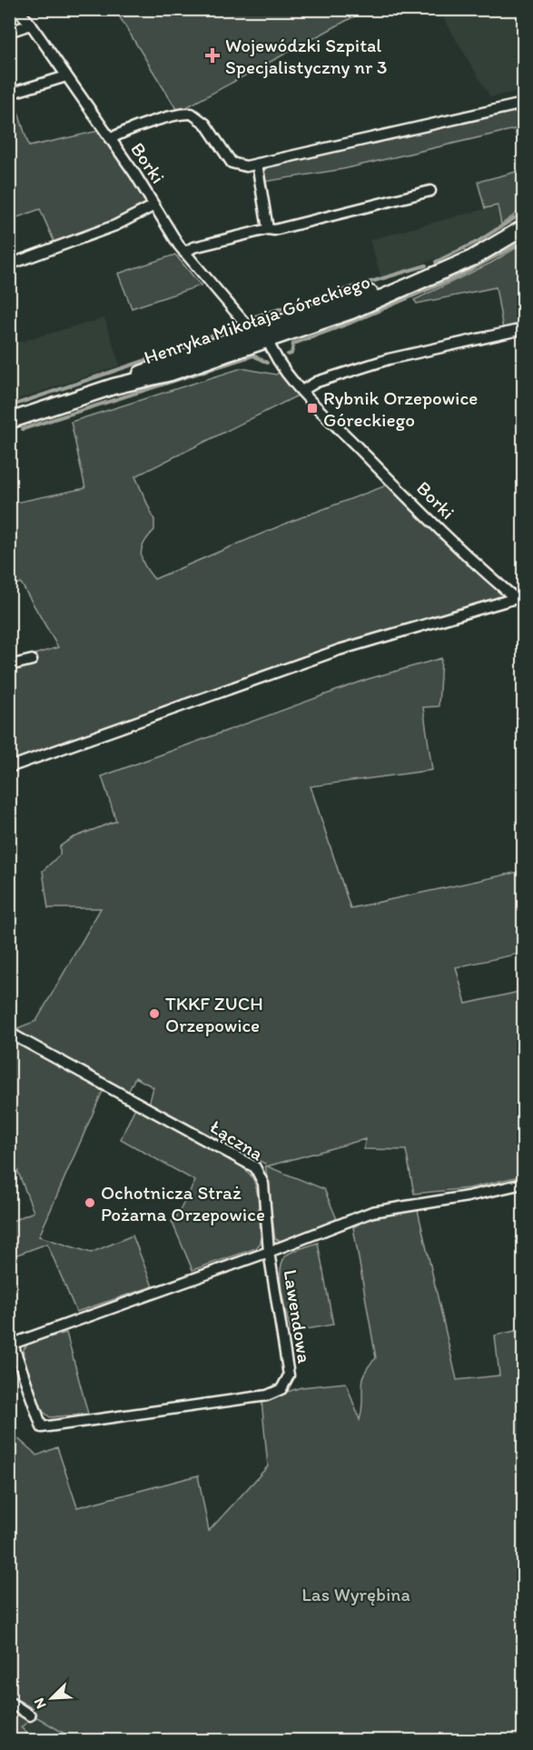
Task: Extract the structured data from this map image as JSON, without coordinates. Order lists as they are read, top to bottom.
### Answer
{
  "streets": {
    "main road": ["Henryka Mikołaja Góreckiego"],
    "street": ["Borki", "Łączna", "Lawendowa"]
  },
  "crossings": [
    ["Borki", "Henryka Mikołaja Góreckiego"],
    ["Łączna", "Lawendowa"]
  ],
  "parks": ["Las Wyrębina"],
  "places": {
    "health": ["Wojewódzki Szpital Specjalistyczny nr 3"],
    "transit": ["Rybnik Orzepowice Góreckiego"],
    "other": ["TKKF ZUCH Orzepowice", "Ochotnicza Straż Pożarna Orzepowice"]
  },
  "north": "bottom left"
}
